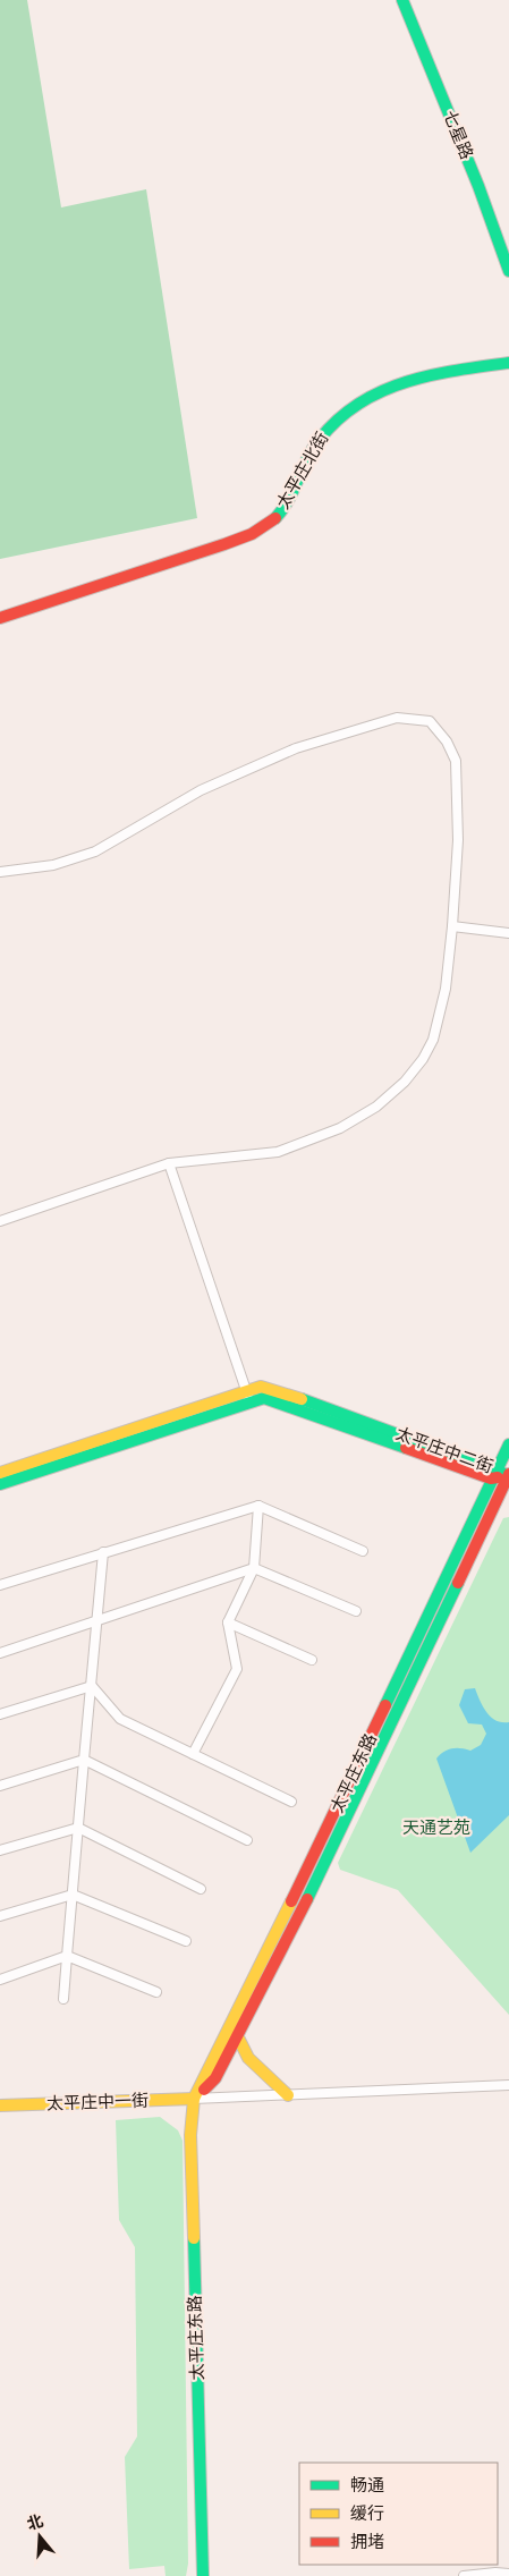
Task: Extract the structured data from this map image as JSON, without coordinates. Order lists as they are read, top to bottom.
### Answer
{
  "streets": {
    "main road": [
      "七星路",
      "太平庄北街",
      "太平庄中二街",
      "太平庄东路",
      "太平庄中一街"
    ]
  },
  "crossings": [
    ["太平庄中二街", "太平庄东路"],
    ["太平庄东路", "太平庄中一街"]
  ],
  "parks": ["天通艺苑"],
  "legend": ["畅通", "缓行", "拥堵"],
  "north": "top"
}
